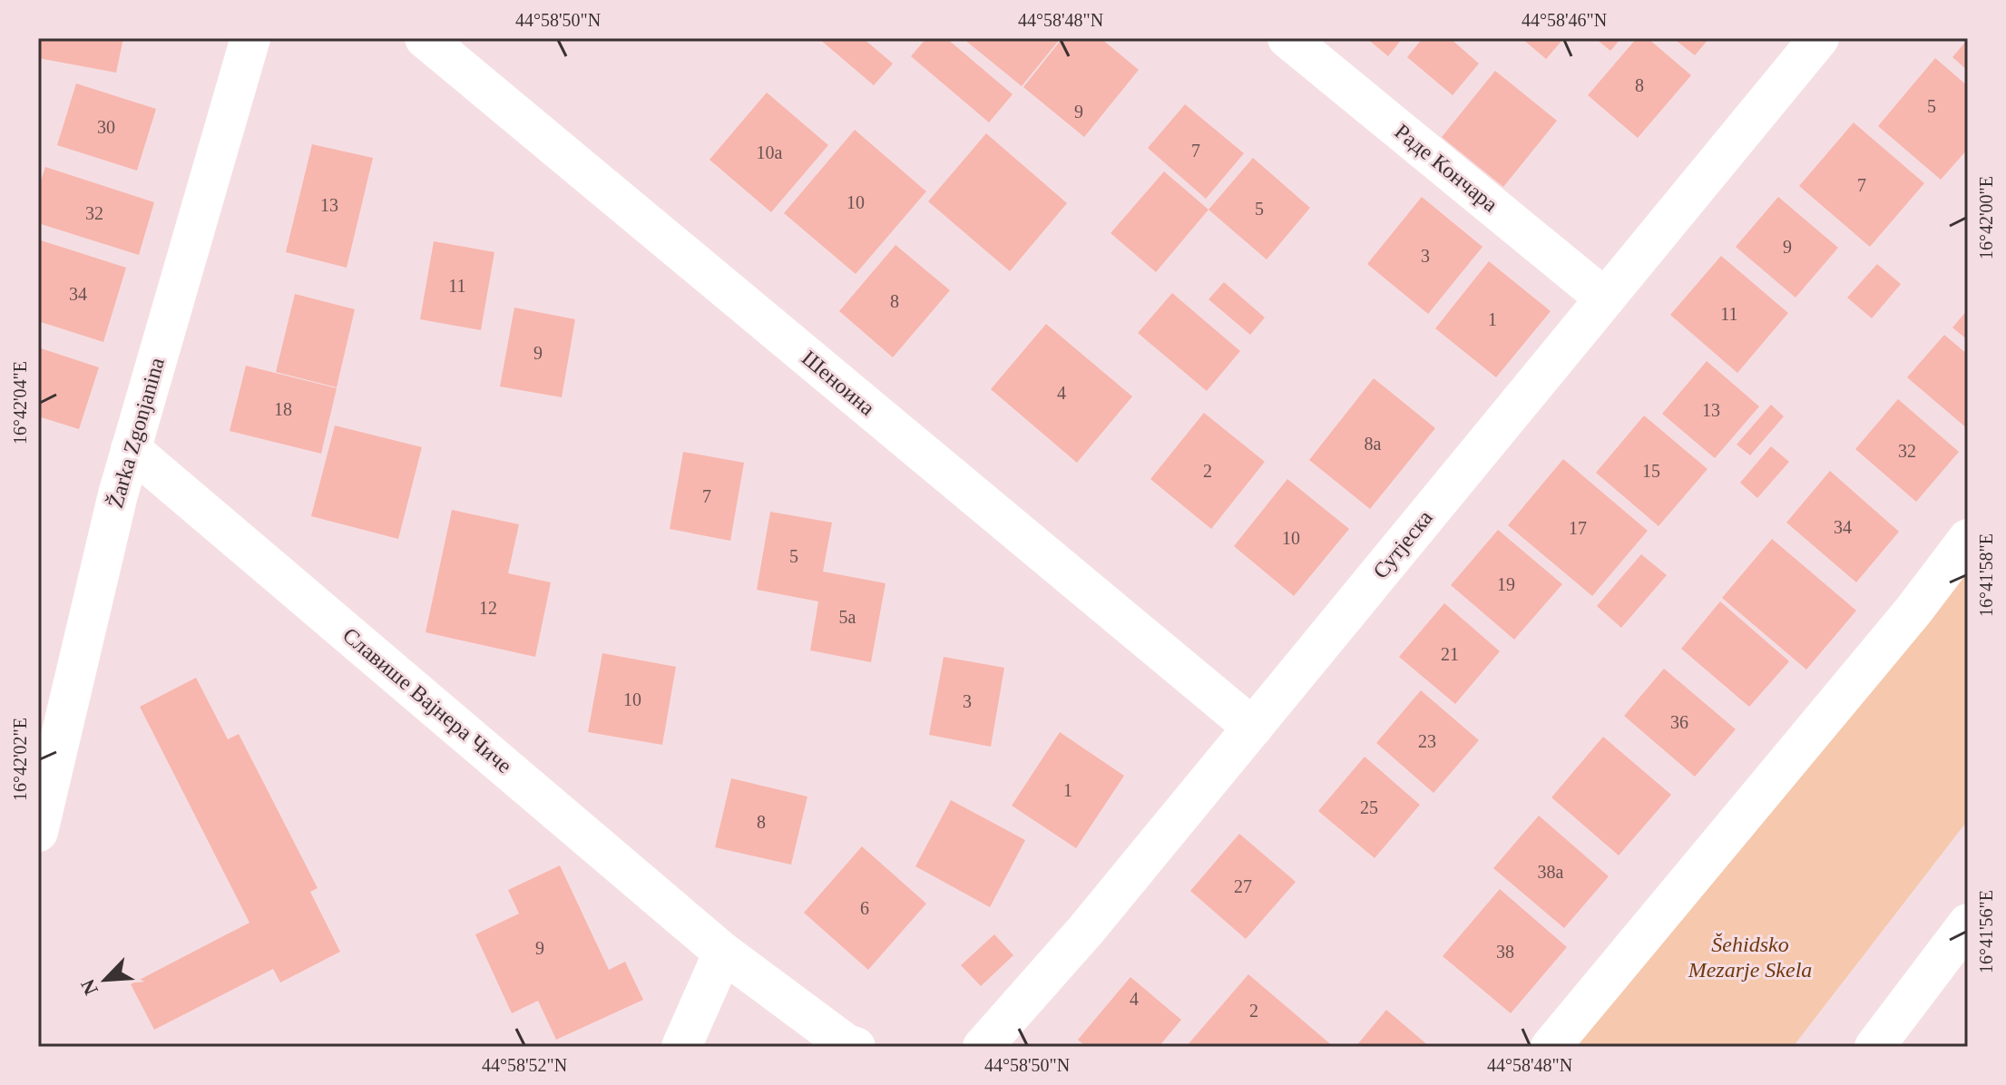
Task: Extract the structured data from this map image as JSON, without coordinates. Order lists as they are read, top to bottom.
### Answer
{
  "streets": {
    "street": [
      "Раде Кончара",
      "Шеноина",
      "Žarka Zgonjanina",
      "Сутјеска",
      "Славише Вајнера Чиче"
    ]
  },
  "crossings": [
    ["Раде Кончара", "Сутјеска"],
    ["Шеноина", "Сутјеска"],
    ["Žarka Zgonjanina", "Славише Вајнера Чиче"]
  ],
  "parks": ["Šehidsko Mezarje Skela"],
  "house_numbers": [
    "8",
    "5",
    "9",
    "30",
    "7",
    "10a",
    "7",
    "10",
    "13",
    "5",
    "32",
    "9",
    "3",
    "11",
    "34",
    "8",
    "11",
    "1",
    "9",
    "4",
    "18",
    "13",
    "8a",
    "32",
    "2",
    "15",
    "7",
    "34",
    "17",
    "10",
    "5",
    "19",
    "12",
    "5a",
    "21",
    "10",
    "3",
    "36",
    "23",
    "1",
    "25",
    "8",
    "38a",
    "27",
    "6",
    "9",
    "38",
    "4",
    "2"
  ],
  "north": "bottom left",
  "coordinates": [
    "44°58'50\"N",
    "44°58'48\"N",
    "44°58'46\"N",
    "16°42'00\"E",
    "16°42'04\"E",
    "16°41'58\"E",
    "16°42'02\"E",
    "16°41'56\"E",
    "44°58'52\"N"
  ]
}
